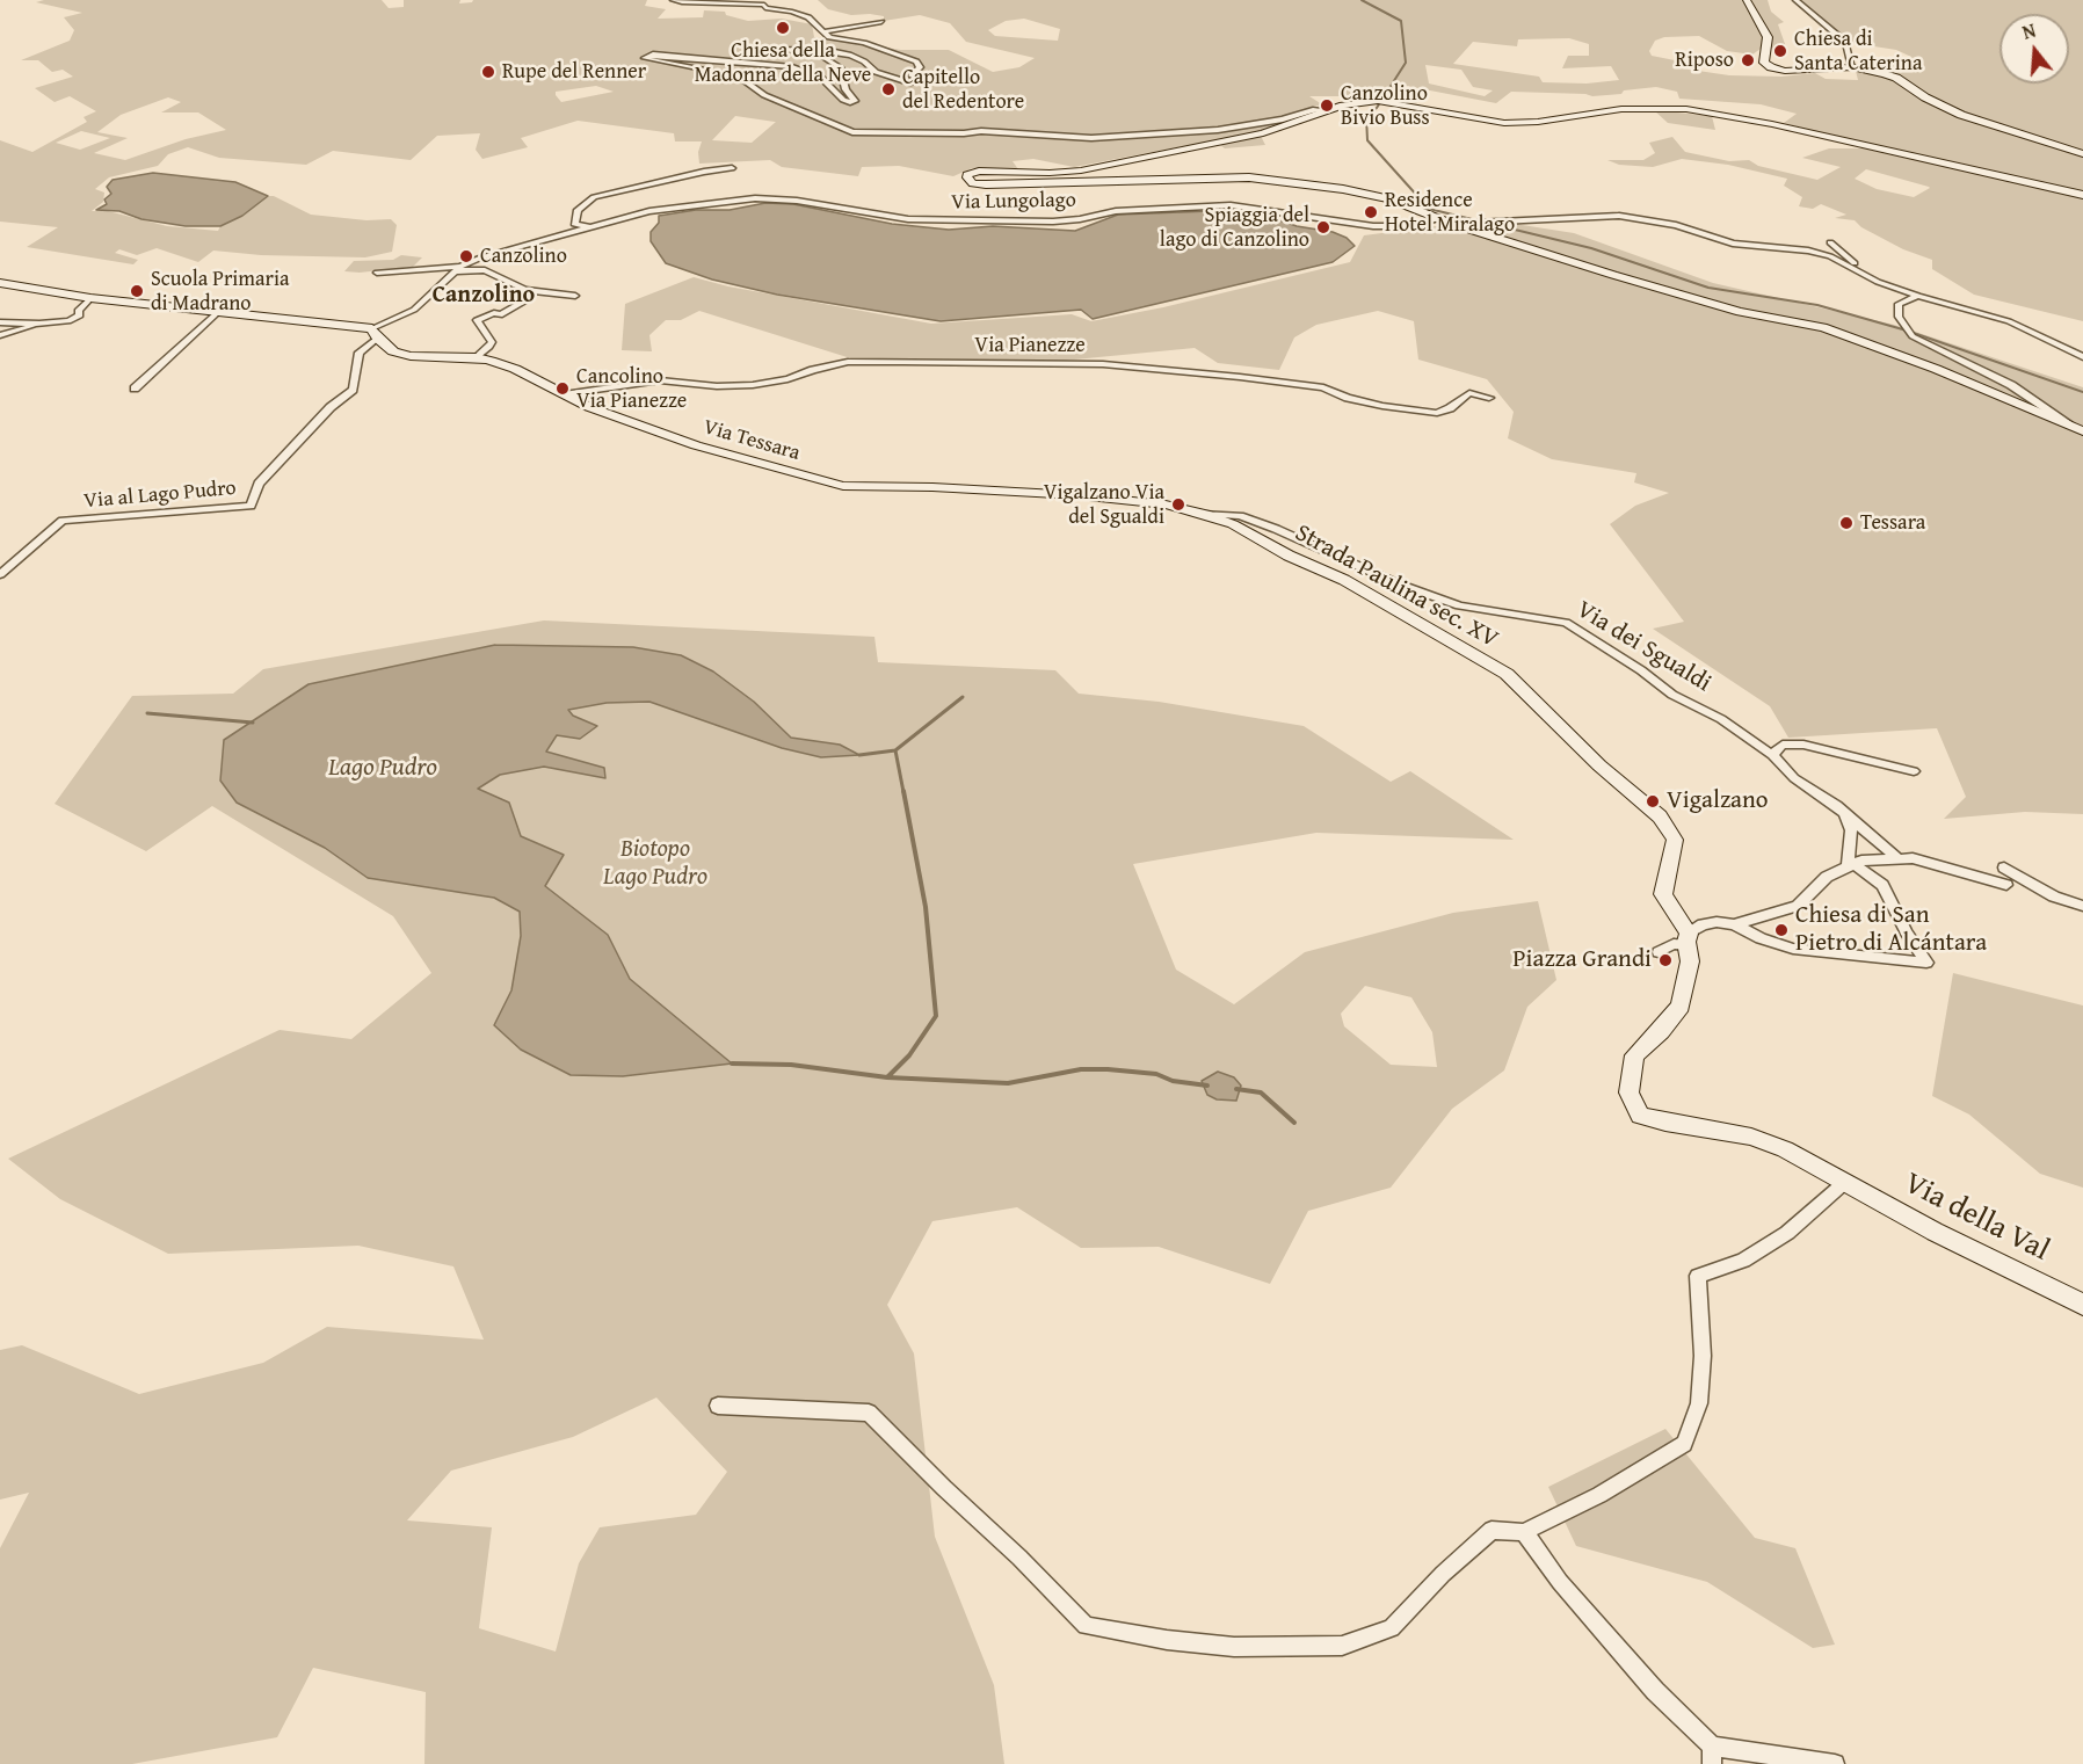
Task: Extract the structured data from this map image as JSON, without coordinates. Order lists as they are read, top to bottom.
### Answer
{
  "streets": {
    "main road": ["Via Tessara", "Strada Paulina sec. XV", "Via della Val"],
    "street": [
      "Via Lungolago",
      "Via Pianezze",
      "Via al Lago Pudro",
      "Via dei Sgualdi"
    ]
  },
  "crossings": [
    ["Via Pianezze", "Via Tessara"],
    ["Via Tessara", "Via al Lago Pudro"],
    ["Via Tessara", "Strada Paulina sec. XV"],
    ["Strada Paulina sec. XV", "Via dei Sgualdi"]
  ],
  "districts": ["Canzolino"],
  "water": ["Lago Pudro"],
  "parks": ["Biotopo Lago Pudro"],
  "places": [
    "Chiesa della Madonna della Neve",
    "Chiesa di Santa Caterina",
    "Riposo",
    "Rupe del Renner",
    "Capitello del Redentore",
    "Canzolino Bivio Buss",
    "Residence Hotel Miralago",
    "Spiaggia del lago di Canzolino",
    "Canzolino",
    "Scuola Primaria di Madrano",
    "Cancolino Via Pianezze",
    "Vigalzano Via del Sgualdi",
    "Tessara",
    "Vigalzano",
    "Chiesa di San Pietro di Alcántara",
    "Piazza Grandi"
  ],
  "north": "top"
}
